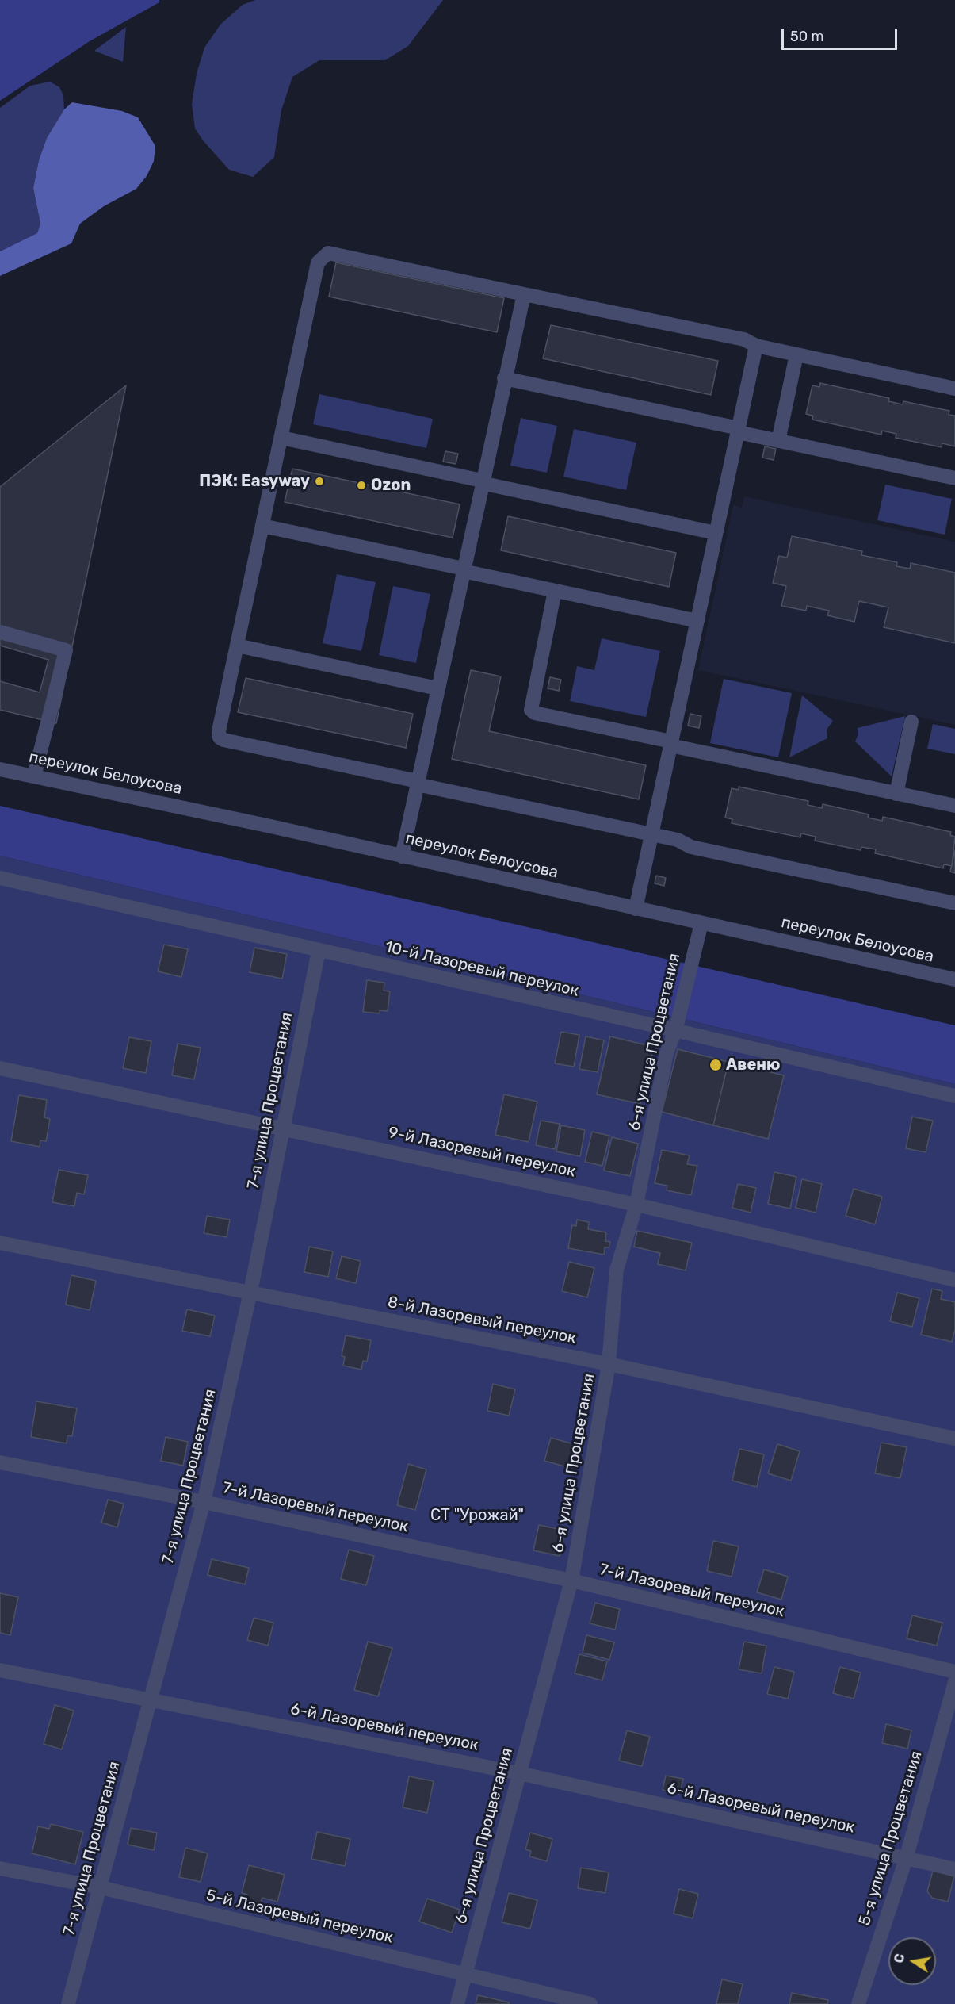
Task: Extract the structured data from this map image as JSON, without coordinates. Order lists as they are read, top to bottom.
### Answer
{
  "streets": {
    "street": [
      "переулок Белоусова",
      "10-й Лазоревый переулок",
      "6-я улица Процветания",
      "7-я улица Процветания",
      "9-й Лазоревый переулок",
      "8-й Лазоревый переулок",
      "7-й Лазоревый переулок",
      "6-й Лазоревый переулок",
      "5-я улица Процветания",
      "5-й Лазоревый переулок"
    ]
  },
  "crossings": [
    ["переулок Белоусова", "6-я улица Процветания"],
    ["10-й Лазоревый переулок", "6-я улица Процветания"],
    ["10-й Лазоревый переулок", "7-я улица Процветания"],
    ["6-я улица Процветания", "9-й Лазоревый переулок"],
    ["6-я улица Процветания", "8-й Лазоревый переулок"],
    ["6-я улица Процветания", "7-й Лазоревый переулок"],
    ["6-я улица Процветания", "6-й Лазоревый переулок"],
    ["6-я улица Процветания", "5-й Лазоревый переулок"],
    ["7-я улица Процветания", "9-й Лазоревый переулок"],
    ["7-я улица Процветания", "8-й Лазоревый переулок"],
    ["7-я улица Процветания", "7-й Лазоревый переулок"],
    ["7-я улица Процветания", "6-й Лазоревый переулок"],
    ["7-я улица Процветания", "5-й Лазоревый переулок"],
    ["6-й Лазоревый переулок", "5-я улица Процветания"]
  ],
  "parks": ["СТ \"Урожай\""],
  "places": ["ПЭК: Easyway", "Ozon", "Авеню"],
  "scale_bar": "50 m",
  "north": "left"
}
